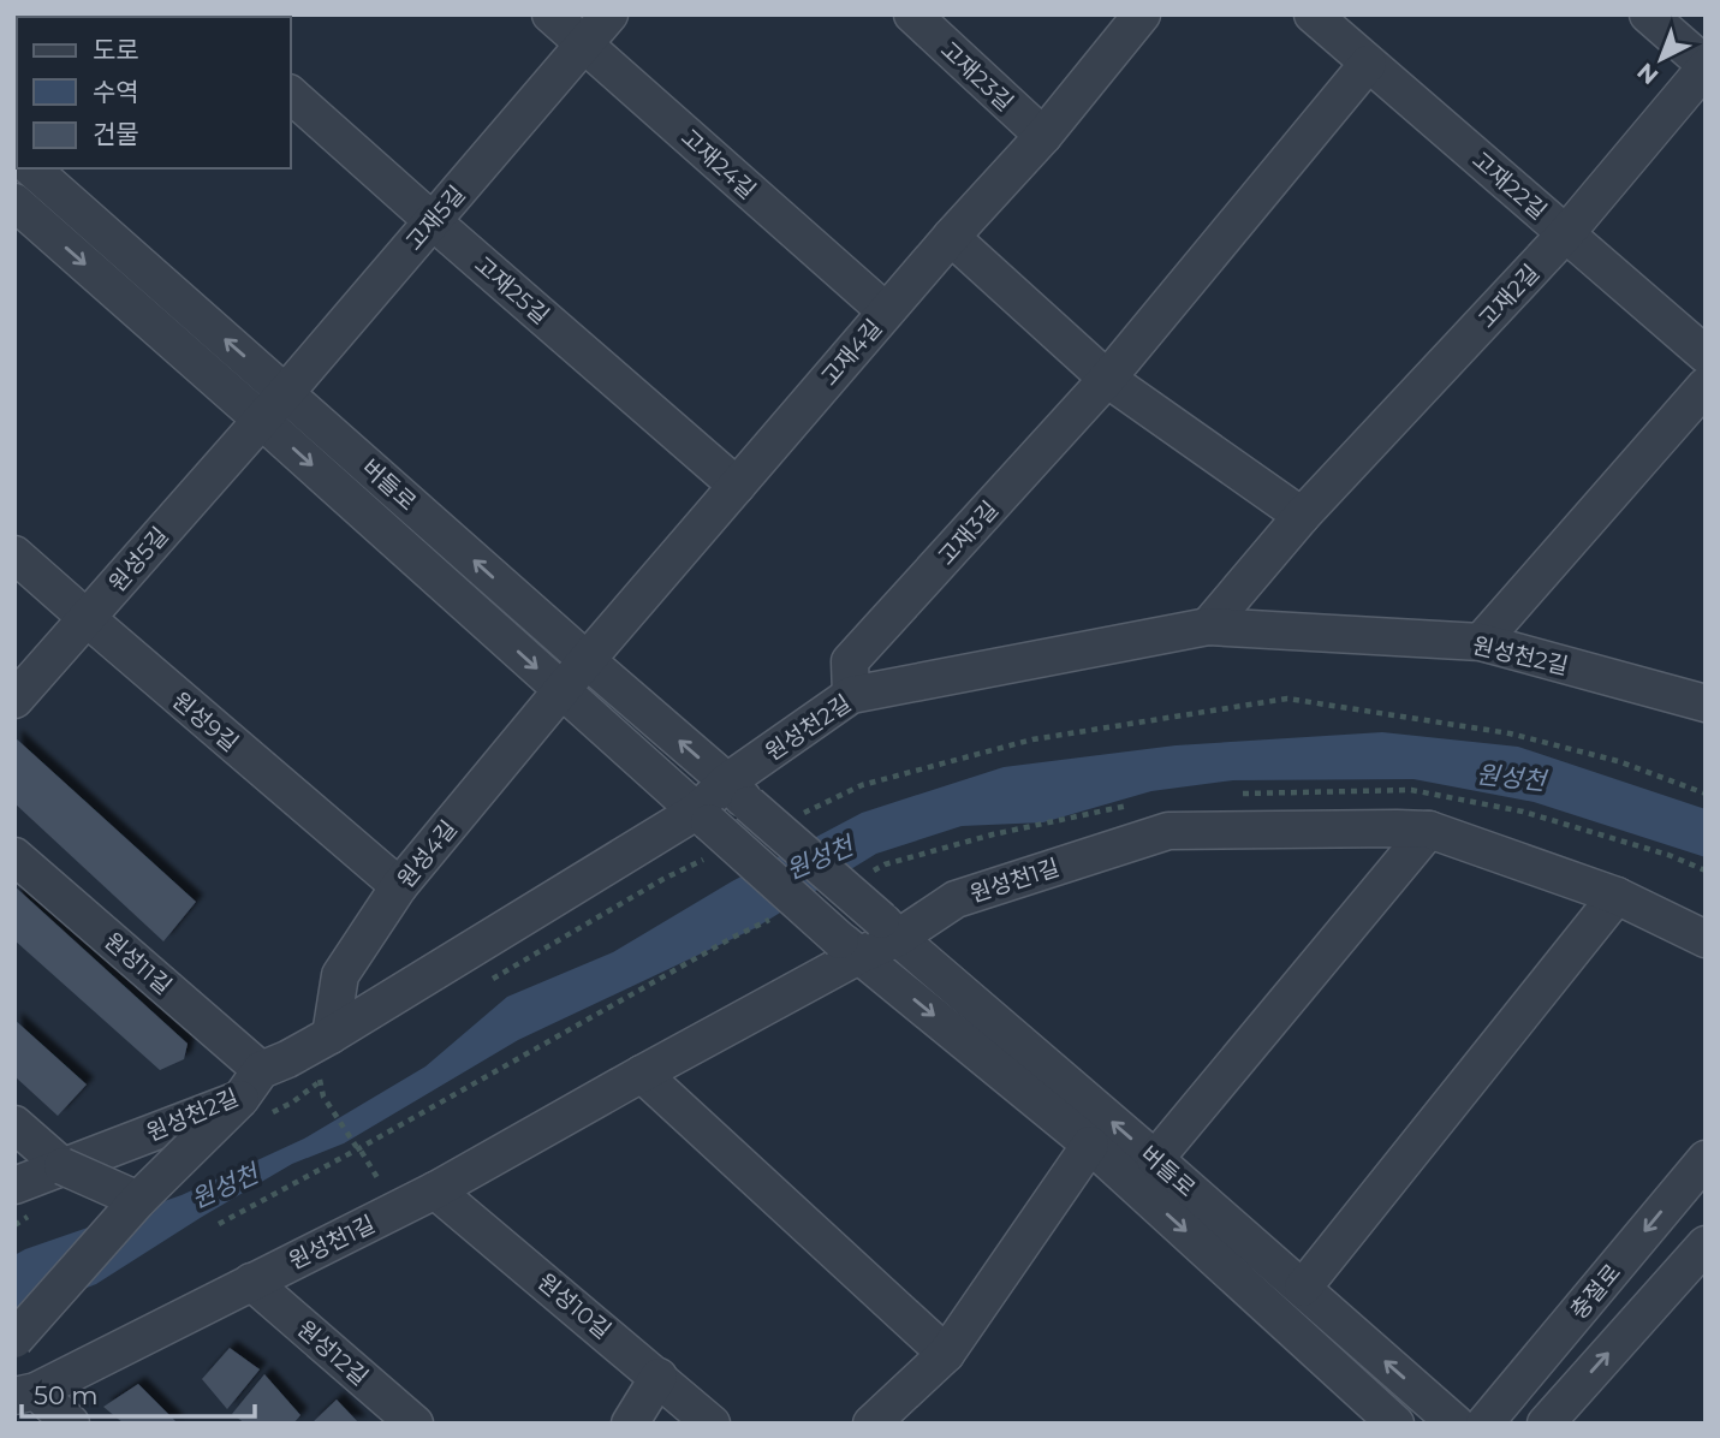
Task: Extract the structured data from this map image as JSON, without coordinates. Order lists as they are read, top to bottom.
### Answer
{
  "streets": {
    "street": [
      "고재23길",
      "고재24길",
      "고재22길",
      "고재5길",
      "고재25길",
      "고재2길",
      "고재4길",
      "버들로",
      "고재3길",
      "원성5길",
      "원성천2길",
      "원성9길",
      "원성4길",
      "원성천1길",
      "원성11길",
      "충절로",
      "원성10길",
      "원성12길"
    ]
  },
  "crossings": [
    ["고재23길", "고재4길"],
    ["고재24길", "고재5길"],
    ["고재24길", "고재4길"],
    ["고재22길", "고재2길"],
    ["고재22길", "고재3길"],
    ["고재5길", "고재25길"],
    ["고재5길", "버들로"],
    ["고재5길", "원성5길"],
    ["고재25길", "고재4길"],
    ["고재2길", "원성천2길"],
    ["고재4길", "버들로"],
    ["고재4길", "원성4길"],
    ["버들로", "원성5길"],
    ["버들로", "원성천2길"],
    ["버들로", "원성4길"],
    ["버들로", "원성천1길"],
    ["고재3길", "원성천2길"],
    ["원성5길", "원성9길"],
    ["원성천2길", "원성4길"],
    ["원성천2길", "원성11길"],
    ["원성9길", "원성4길"],
    ["원성천1길", "원성10길"],
    ["원성천1길", "원성12길"]
  ],
  "water": ["원성천"],
  "legend": ["도로", "수역", "건물"],
  "scale_bar": "50 m",
  "north": "bottom left"
}
